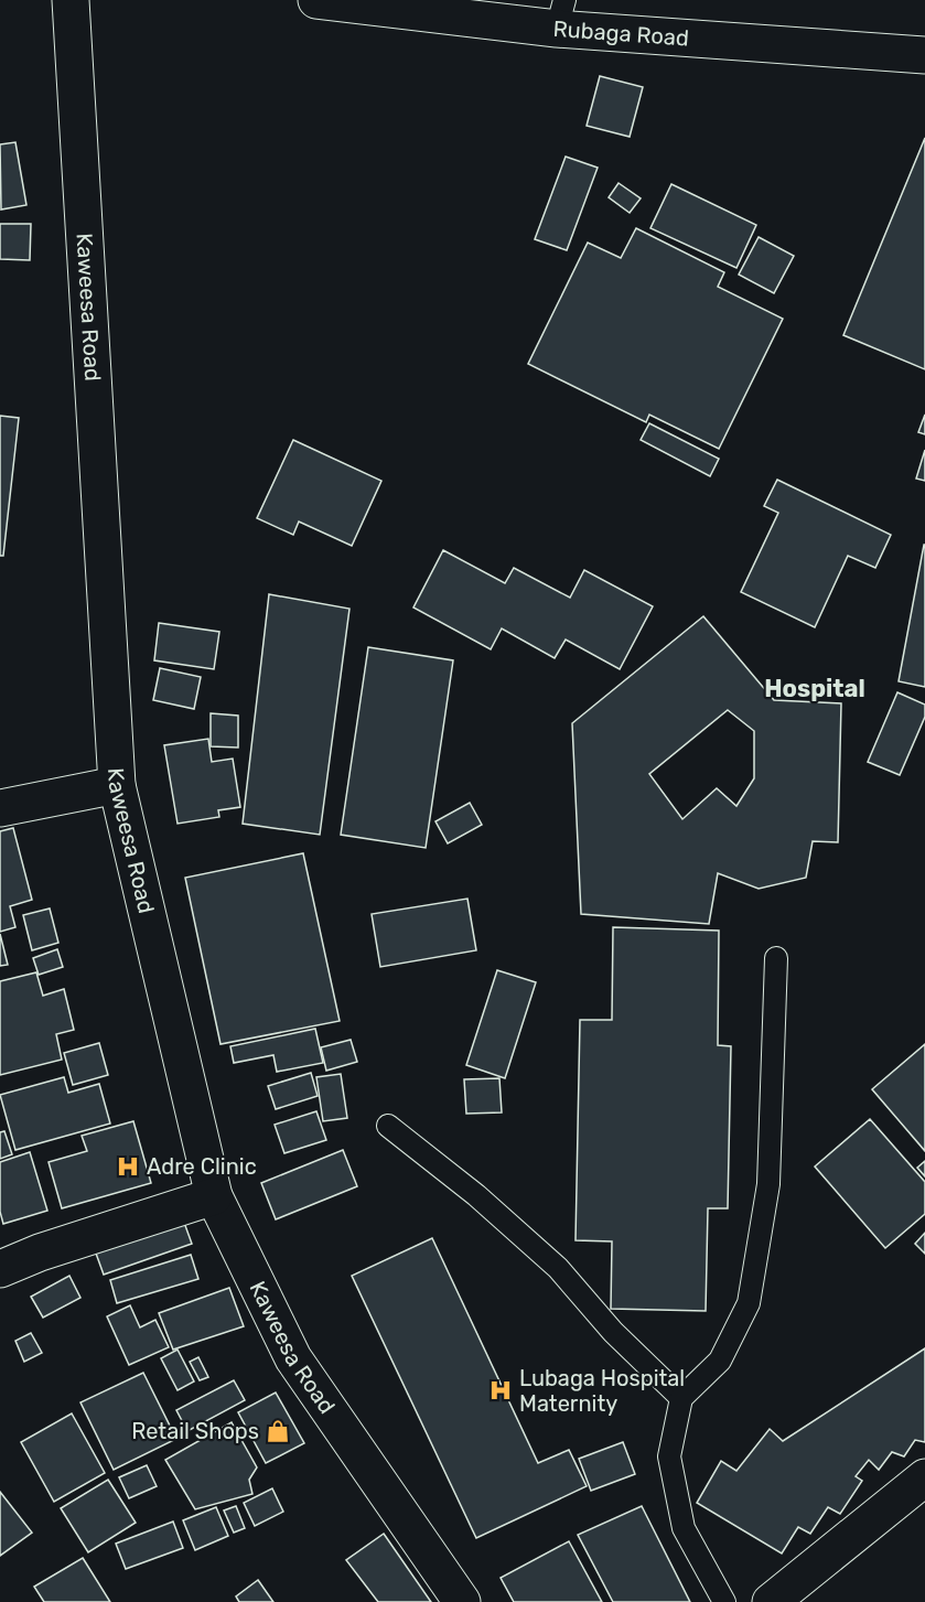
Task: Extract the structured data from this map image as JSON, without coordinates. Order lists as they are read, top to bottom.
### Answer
{
  "streets": {
    "street": ["Rubaga Road", "Kaweesa Road"]
  },
  "districts": ["Hospital"],
  "places": {
    "hospital": ["Adre Clinic", "Lubaga Hospital Maternity"],
    "shop": ["Retail Shops"]
  }
}
